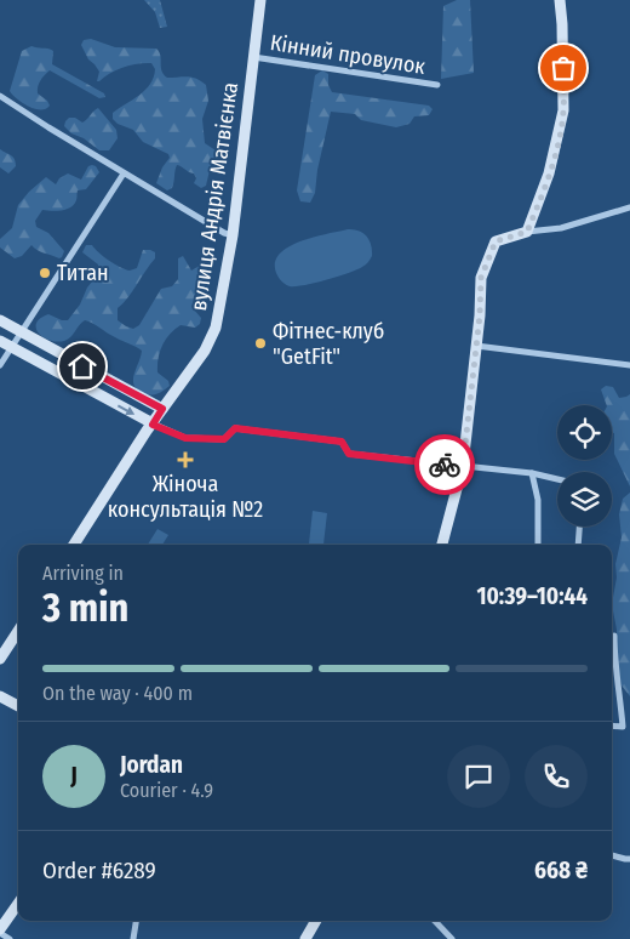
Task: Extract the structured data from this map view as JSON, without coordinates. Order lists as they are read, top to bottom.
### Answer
{
  "streets": {
    "street": ["Кінний провулок", "вулиця Андрія Матвієнка"]
  },
  "crossings": [
    ["Кінний провулок", "вулиця Андрія Матвієнка"]
  ],
  "places": {
    "other": ["Титан", "Фітнес-клуб \"GetFit\""],
    "health": ["Жіноча консультація №2"]
  },
  "page": {
    "heading": ["3 min", "Arriving in", "10:39–10:44"],
    "panel": [
      "Jordan",
      "Courier · 4.9",
      "Order #6289",
      "668 ₴"
    ],
    "bar": "On the way · 400 m",
    "round": "J"
  }
}
